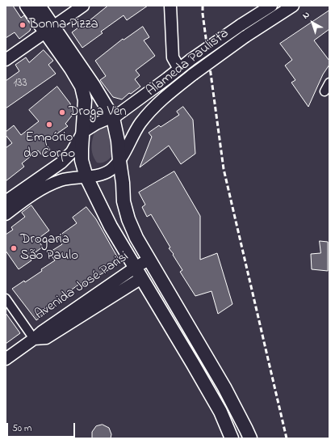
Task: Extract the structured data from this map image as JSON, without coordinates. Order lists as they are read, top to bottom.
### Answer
{
  "streets": {
    "main road": ["Alameda Paulista", "Avenida José Parisi"]
  },
  "places": [
    "Bonna Pizza",
    "Droga Ven",
    "Empório do Corpo",
    "Drogaria São Paulo"
  ],
  "house_numbers": ["133"],
  "scale_bar": "50 m",
  "north": "top left"
}
